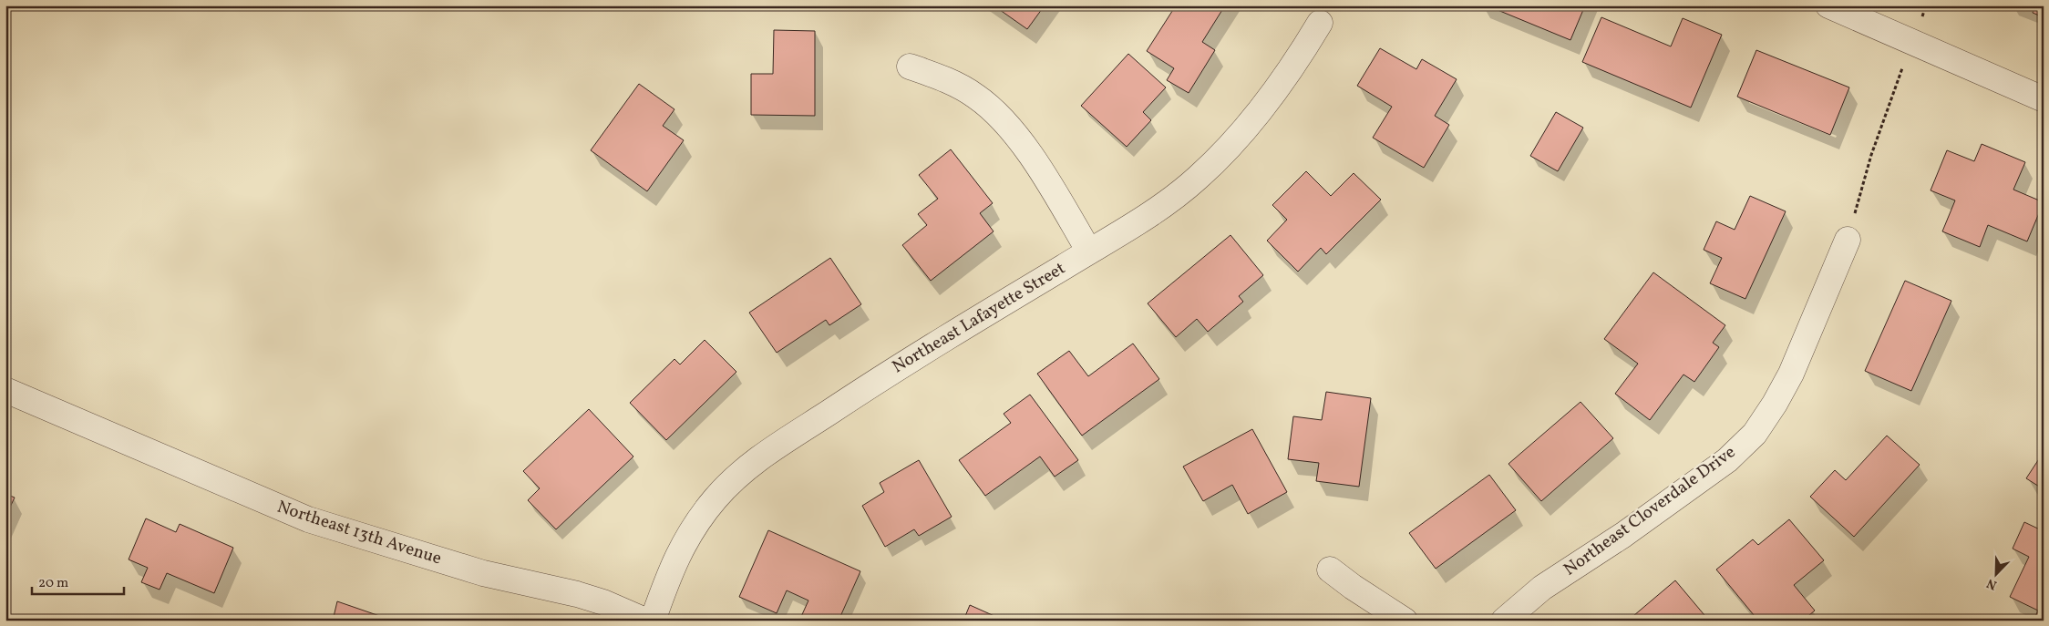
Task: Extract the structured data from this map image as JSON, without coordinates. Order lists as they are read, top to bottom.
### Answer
{
  "streets": {
    "street": ["Northeast Lafayette Street", "Northeast Cloverdale Drive", "Northeast 13th Avenue"]
  },
  "scale_bar": "20 m",
  "north": "bottom left"
}
